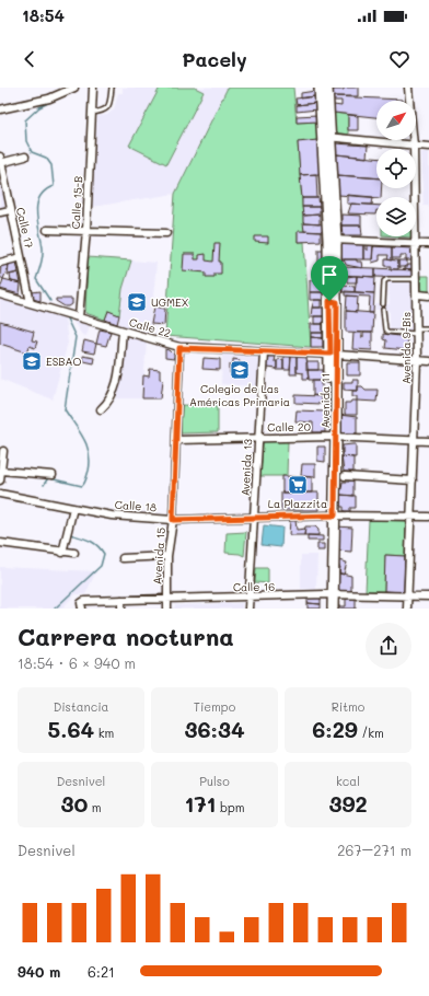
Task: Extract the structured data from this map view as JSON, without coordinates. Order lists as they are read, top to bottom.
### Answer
{
  "streets": {
    "main road": ["Avenida 11"],
    "street": [
      "Calle 15-B",
      "Calle 17",
      "Calle 22",
      "Avenida 9-Bis",
      "Calle 20",
      "Avenida 13",
      "Calle 18",
      "Avenida 15",
      "Calle 16"
    ]
  },
  "crossings": [
    ["Calle 15-B", "Calle 22"],
    ["Calle 17", "Calle 22"],
    ["Calle 22", "Avenida 9-Bis"],
    ["Calle 22", "Avenida 11"],
    ["Calle 22", "Avenida 13"],
    ["Calle 22", "Avenida 15"],
    ["Avenida 9-Bis", "Calle 20"],
    ["Avenida 9-Bis", "Calle 18"],
    ["Avenida 9-Bis", "Calle 16"],
    ["Avenida 11", "Calle 20"],
    ["Avenida 11", "Calle 18"],
    ["Avenida 11", "Calle 16"],
    ["Calle 20", "Avenida 13"],
    ["Calle 20", "Avenida 15"],
    ["Avenida 13", "Calle 18"],
    ["Avenida 13", "Calle 16"],
    ["Calle 18", "Avenida 15"],
    ["Avenida 15", "Calle 16"]
  ],
  "places": {
    "school or university": ["UGMEX", "ESBAO", "Colegio de Las Américas Primaria"],
    "supermarket": ["La Plazzita"]
  },
  "north": "top right",
  "page": {
    "status": "18:54",
    "header": "Pacely",
    "heading": ["Carrera nocturna", "18:54 · 6 × 940 m"],
    "stats": [
      ["Distancia", "5.64 km"],
      ["Tiempo", "36:34"],
      ["Ritmo", "6:29 /km"],
      ["Desnivel", "30 m"],
      ["Pulso", "171 bpm"],
      ["kcal", "392"]
    ],
    "chart": ["Desnivel", "267–271 m"],
    "list": [
      {
        "name": "940 m",
        "note": "6:21"
      }
    ]
  }
}
